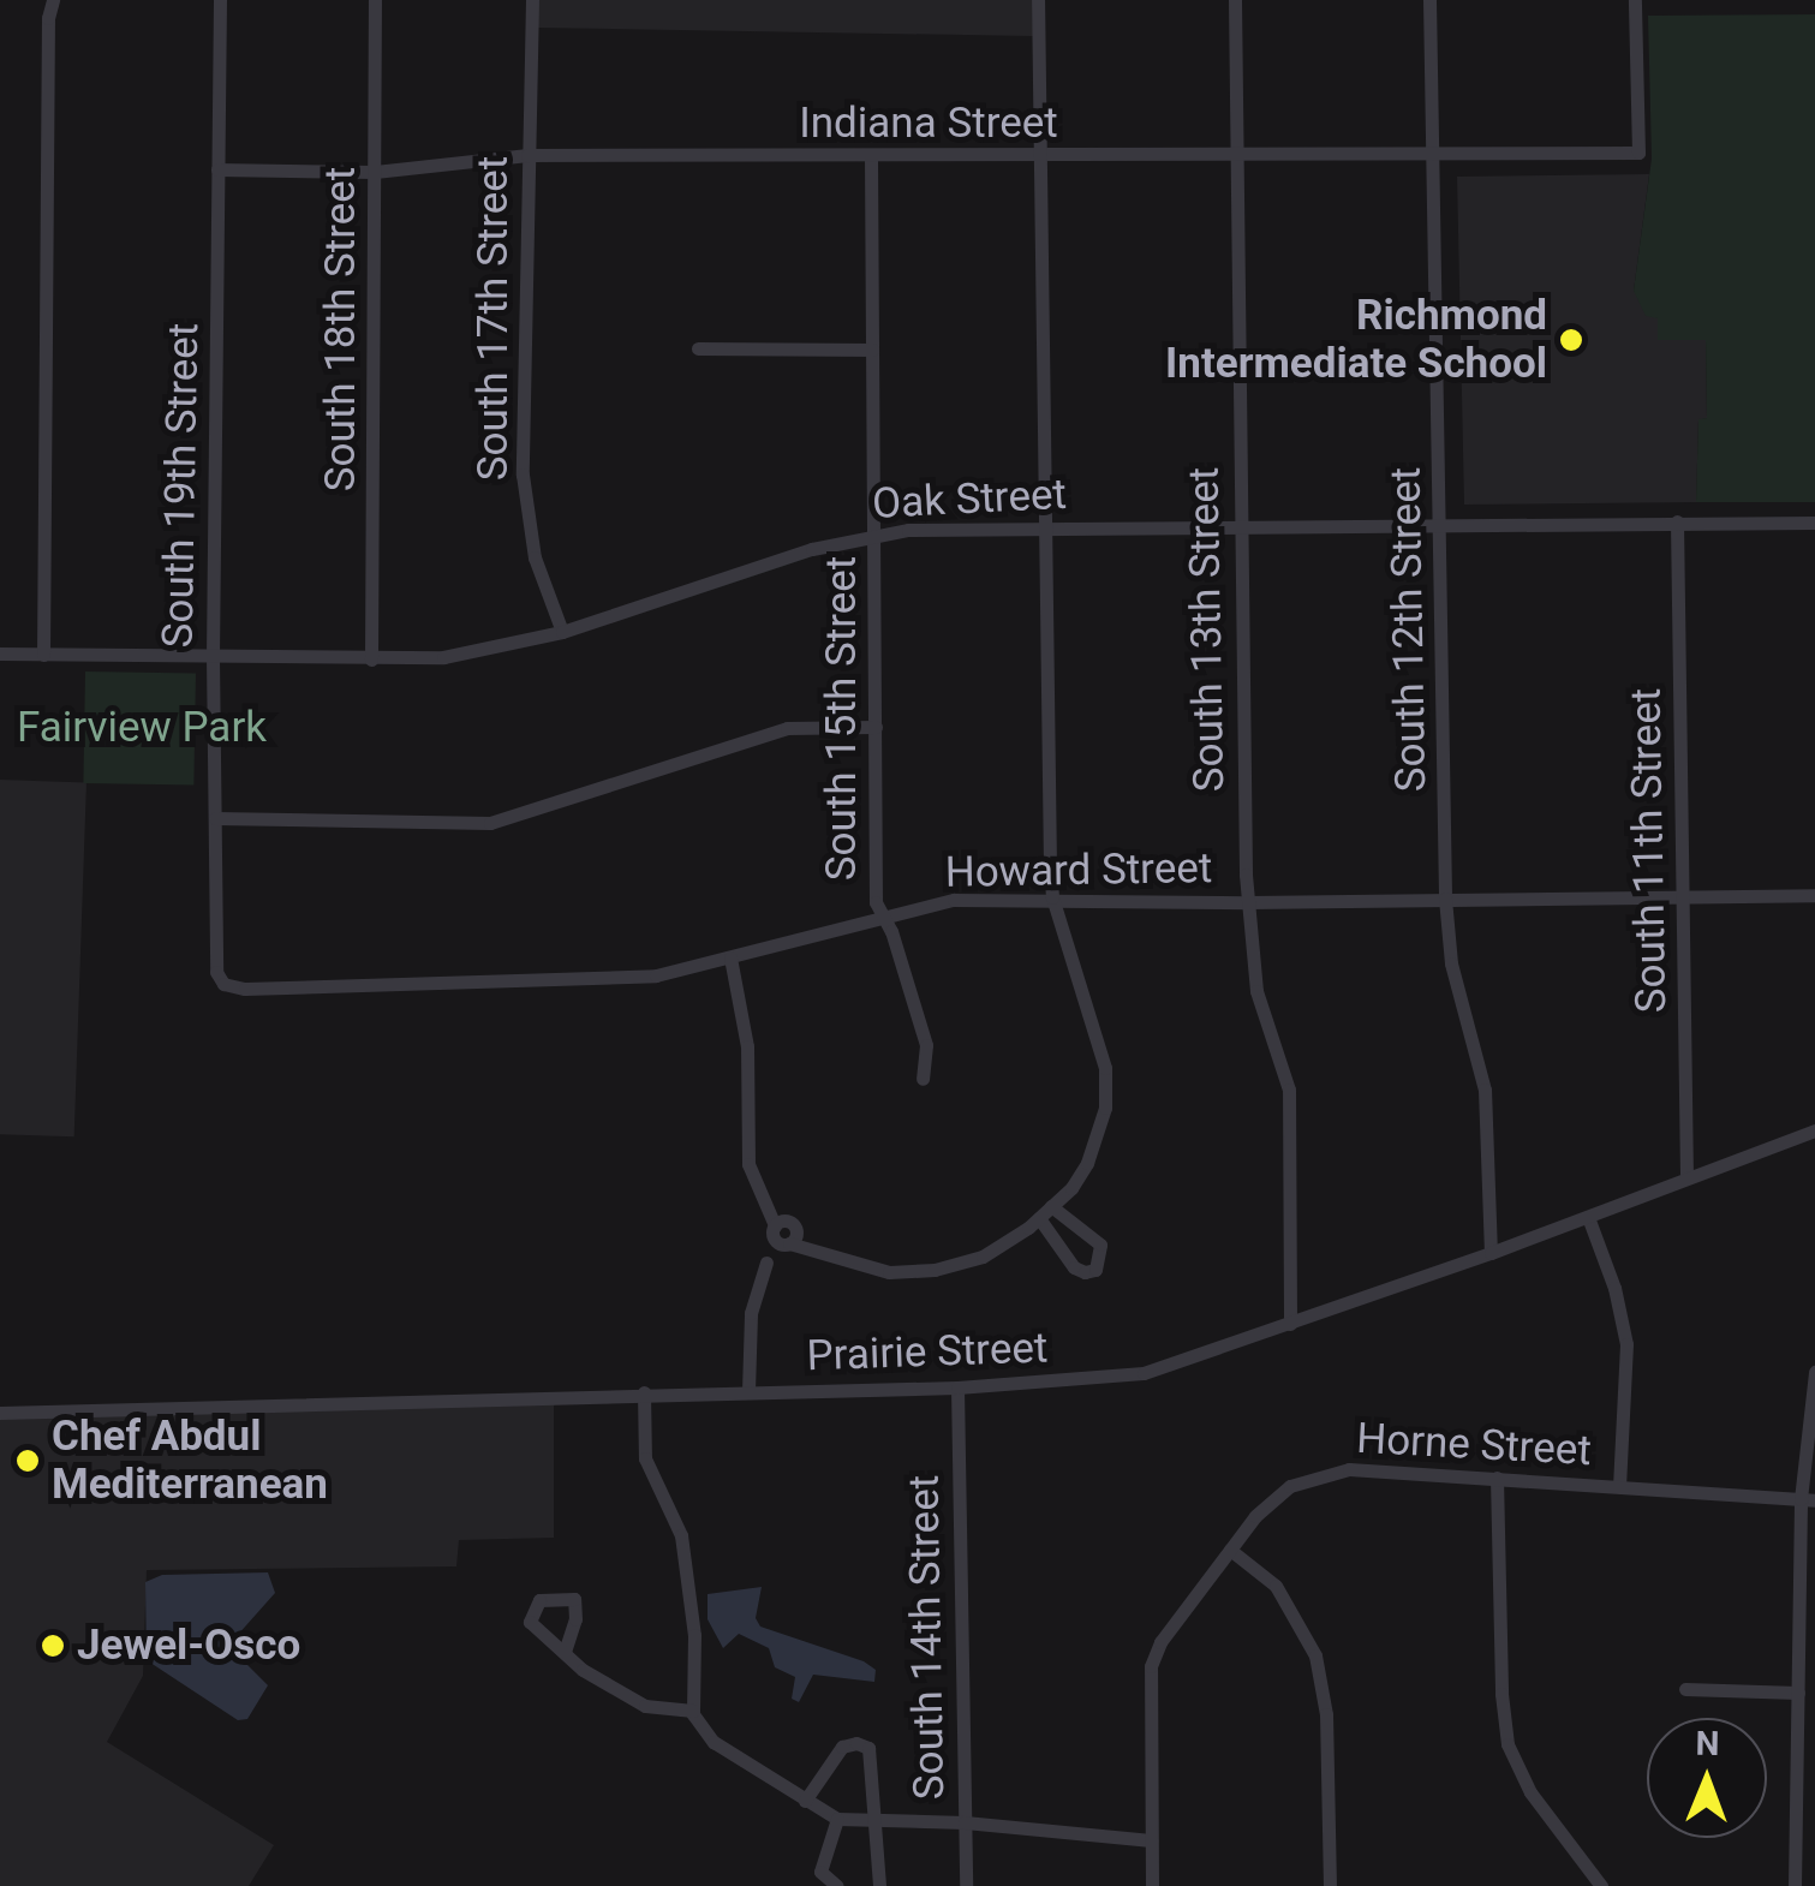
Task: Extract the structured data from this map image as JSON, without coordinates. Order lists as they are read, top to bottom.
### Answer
{
  "streets": {
    "street": [
      "Indiana Street",
      "South 17th Street",
      "South 18th Street",
      "South 19th Street",
      "Oak Street",
      "South 13th Street",
      "South 12th Street",
      "South 15th Street",
      "South 11th Street",
      "Howard Street",
      "Prairie Street",
      "Horne Street",
      "South 14th Street"
    ]
  },
  "crossings": [
    ["Indiana Street", "South 17th Street"],
    ["Indiana Street", "South 18th Street"],
    ["Indiana Street", "South 19th Street"],
    ["Indiana Street", "South 13th Street"],
    ["Indiana Street", "South 12th Street"],
    ["Indiana Street", "South 15th Street"],
    ["South 17th Street", "Oak Street"],
    ["South 18th Street", "Oak Street"],
    ["South 19th Street", "Oak Street"],
    ["South 19th Street", "Howard Street"],
    ["Oak Street", "South 13th Street"],
    ["Oak Street", "South 12th Street"],
    ["Oak Street", "South 15th Street"],
    ["Oak Street", "South 11th Street"],
    ["South 13th Street", "Howard Street"],
    ["South 13th Street", "Prairie Street"],
    ["South 12th Street", "Howard Street"],
    ["South 12th Street", "Prairie Street"],
    ["South 15th Street", "Howard Street"],
    ["South 11th Street", "Howard Street"],
    ["South 11th Street", "Prairie Street"],
    ["Prairie Street", "South 14th Street"]
  ],
  "parks": ["Fairview Park"],
  "places": ["Richmond Intermediate School", "Chef Abdul Mediterranean", "Jewel-Osco"],
  "north": "top"
}
